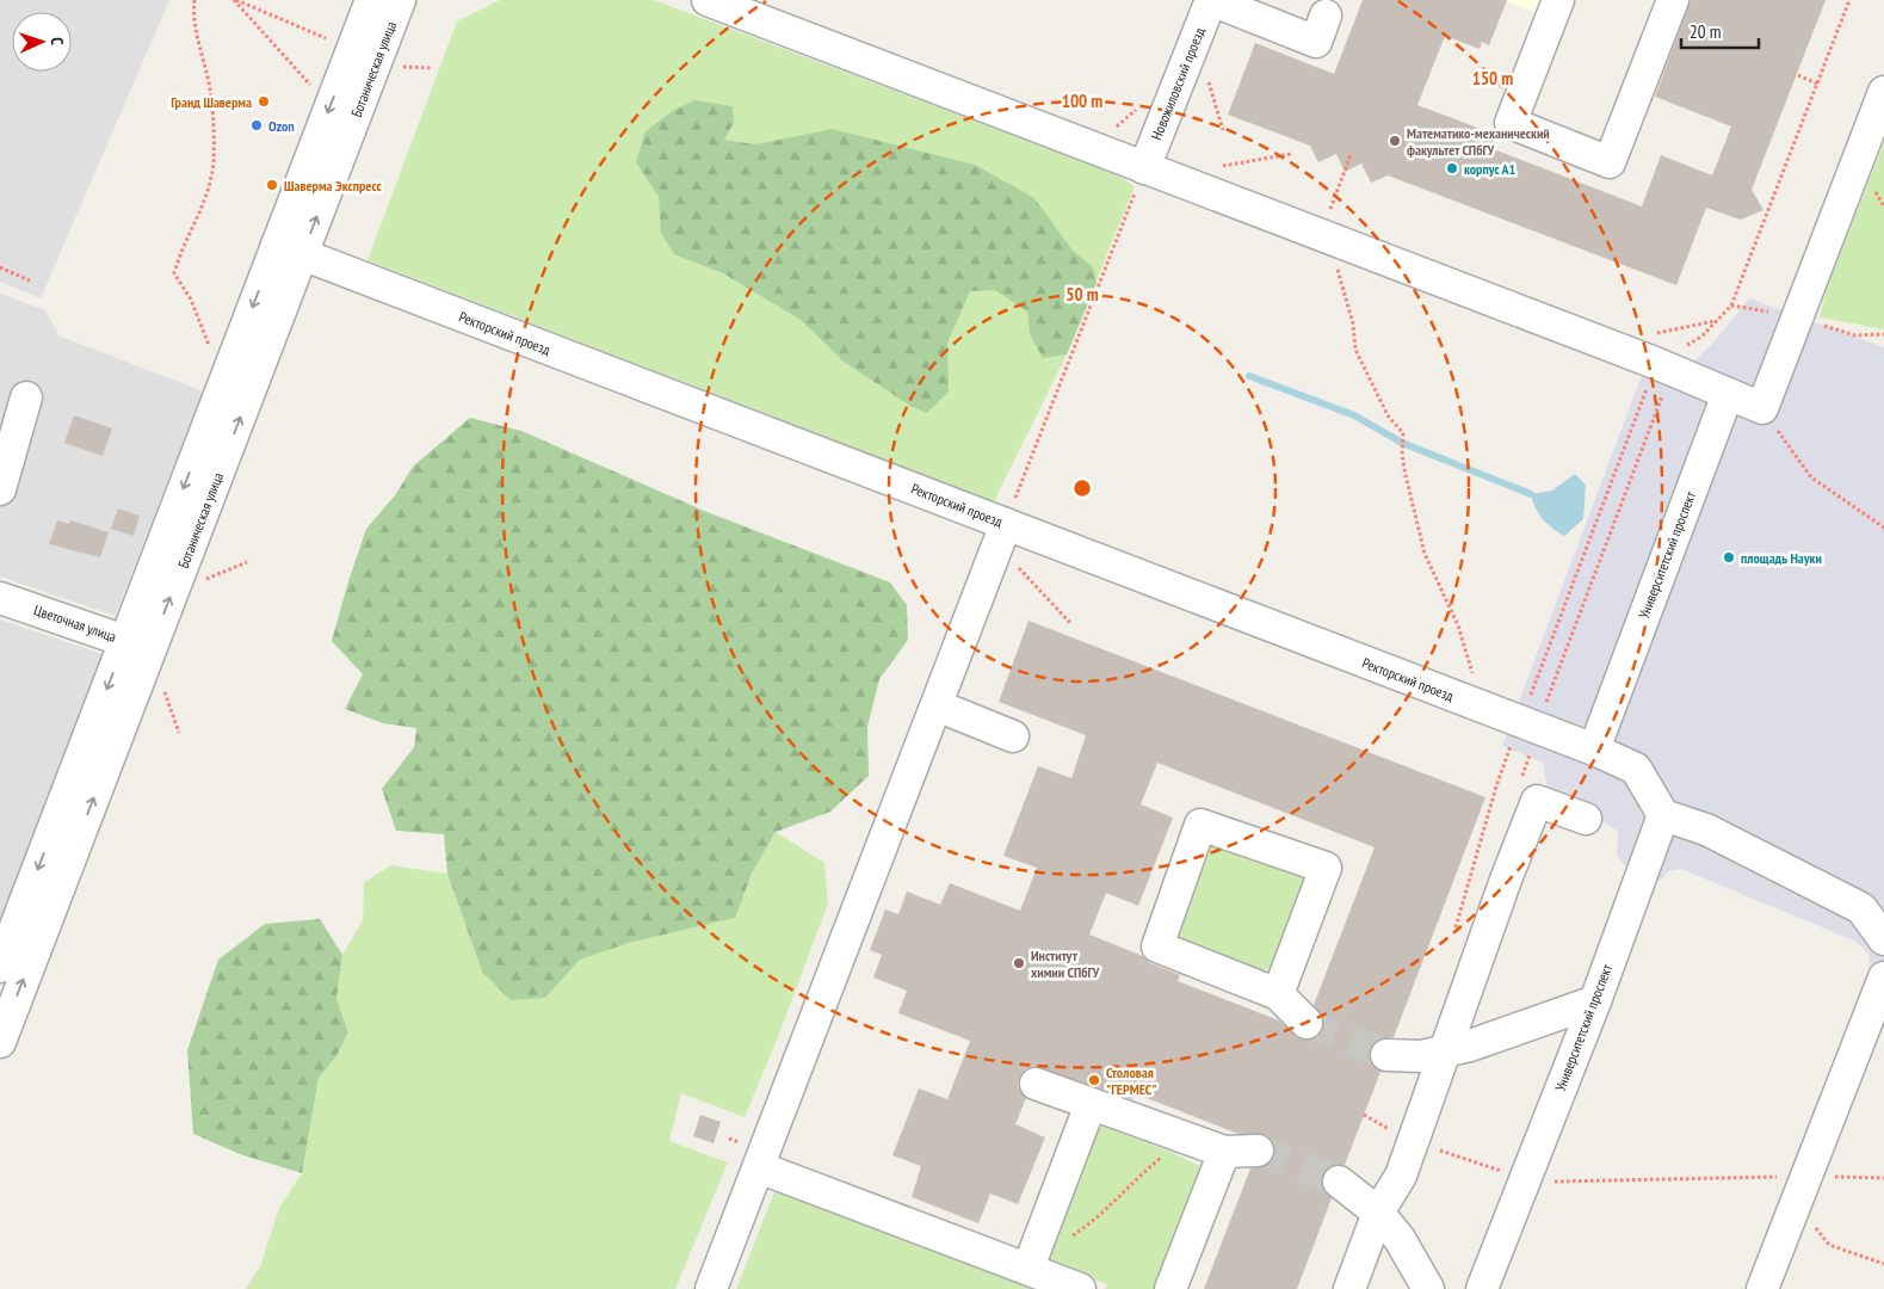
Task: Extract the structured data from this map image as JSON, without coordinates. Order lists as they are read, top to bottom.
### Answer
{
  "streets": {
    "street": [
      "Ботаническая улица",
      "Новожиловский проезд",
      "Ректорский проезд",
      "Университетский проспект",
      "Цветочная улица"
    ]
  },
  "crossings": [
    ["Ботаническая улица", "Ректорский проезд"],
    ["Ботаническая улица", "Цветочная улица"],
    ["Ректорский проезд", "Университетский проспект"]
  ],
  "places": [
    "Гранд Шаверма",
    "Ozon",
    "Математико-механический факультет СПбГУ",
    "корпус А1",
    "Шаверма Экспресс",
    "площадь Науки",
    "Институт химии СПбГУ",
    "Столовая \"ГЕРМЕС\""
  ],
  "scale_bar": "20 m",
  "north": "right",
  "rings": ["150 m", "100 m", "50 m"]
}
